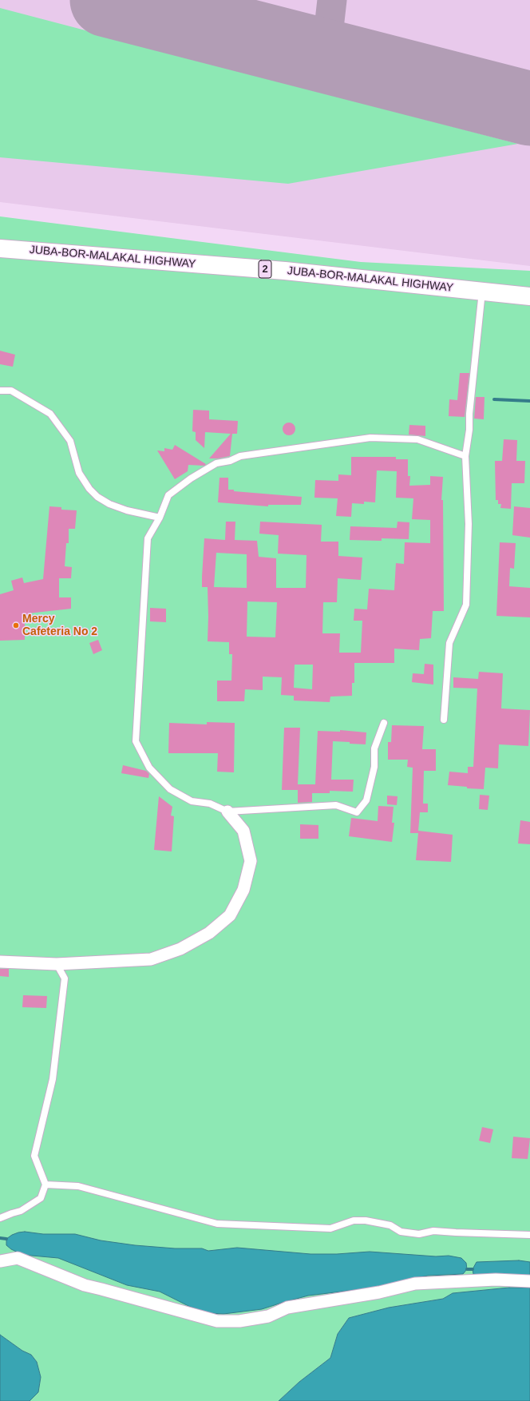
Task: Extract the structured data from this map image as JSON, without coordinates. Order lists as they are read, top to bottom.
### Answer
{
  "streets": {
    "main road": ["JUBA-BOR-MALAKAL HIGHWAY", "2"]
  },
  "places": ["Mercy Cafeteria No 2"]
}
